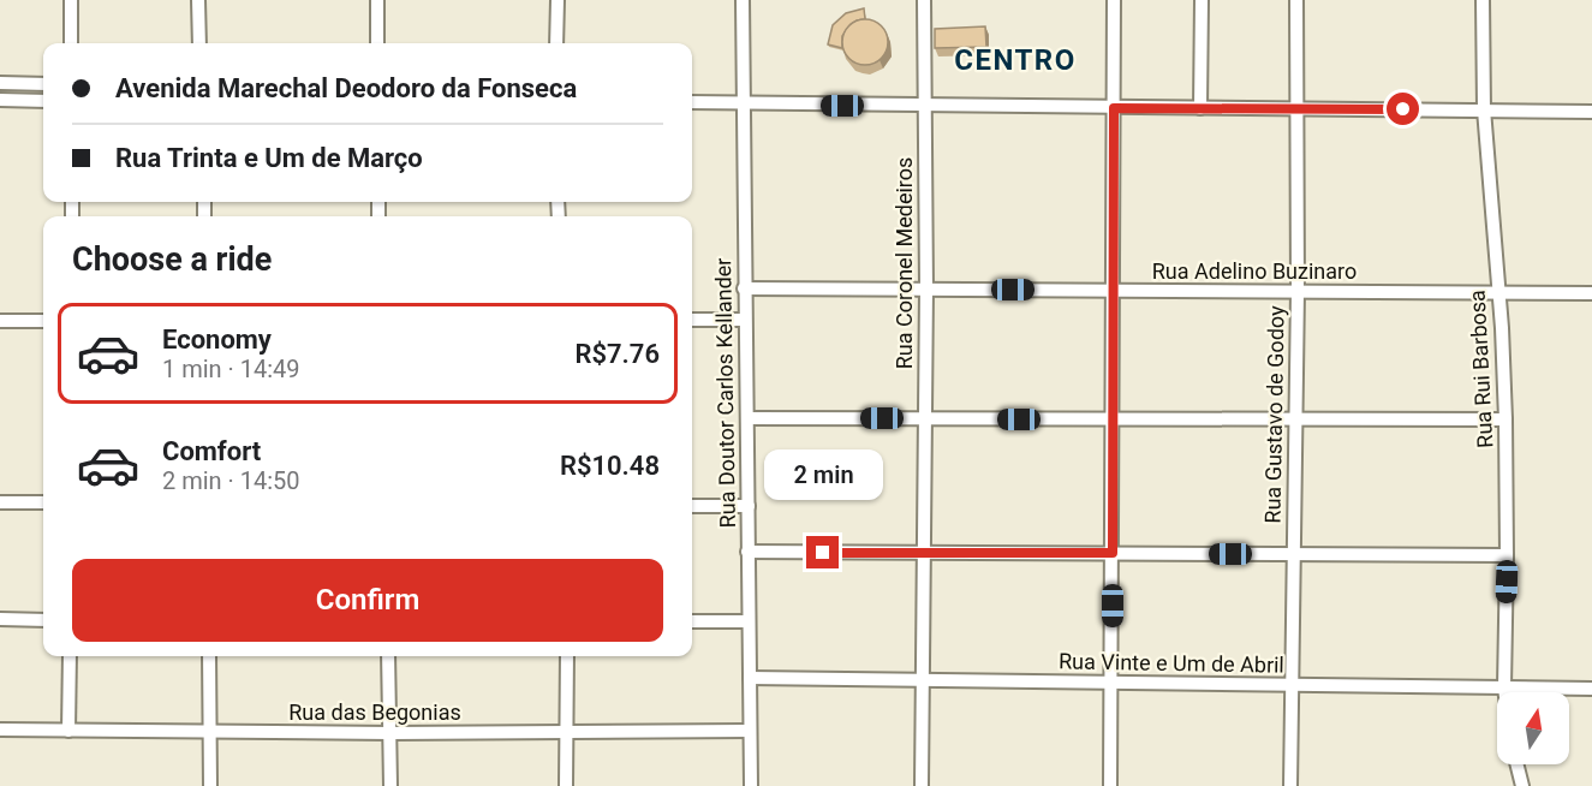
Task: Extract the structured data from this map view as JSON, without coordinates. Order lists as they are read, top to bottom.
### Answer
{
  "streets": {
    "street": [
      "Rua Coronel Medeiros",
      "Rua Adelino Buzinaro",
      "Rua Rui Barbosa",
      "Rua Doutor Carlos Kellander",
      "Rua Gustavo de Godoy",
      "Rua Vinte e Um de Abril",
      "Rua das Begonias"
    ]
  },
  "crossings": [
    ["Rua Coronel Medeiros", "Rua Adelino Buzinaro"],
    ["Rua Coronel Medeiros", "Rua Vinte e Um de Abril"],
    ["Rua Adelino Buzinaro", "Rua Rui Barbosa"],
    ["Rua Adelino Buzinaro", "Rua Doutor Carlos Kellander"],
    ["Rua Adelino Buzinaro", "Rua Gustavo de Godoy"],
    ["Rua Rui Barbosa", "Rua Vinte e Um de Abril"],
    ["Rua Doutor Carlos Kellander", "Rua Vinte e Um de Abril"],
    ["Rua Doutor Carlos Kellander", "Rua das Begonias"],
    ["Rua Gustavo de Godoy", "Rua Vinte e Um de Abril"]
  ],
  "districts": ["CENTRO"],
  "north": "top",
  "page": {
    "banner": ["Avenida Marechal Deodoro da Fonseca", "Rua Trinta e Um de Março"],
    "heading": "Choose a ride",
    "list": [
      {
        "name": "Economy",
        "note": "1 min · 14:49",
        "value": "R$7.76"
      },
      {
        "name": "Comfort",
        "note": "2 min · 14:50",
        "value": "R$10.48"
      }
    ],
    "bubble": "2 min",
    "buttons": "Confirm"
  }
}
